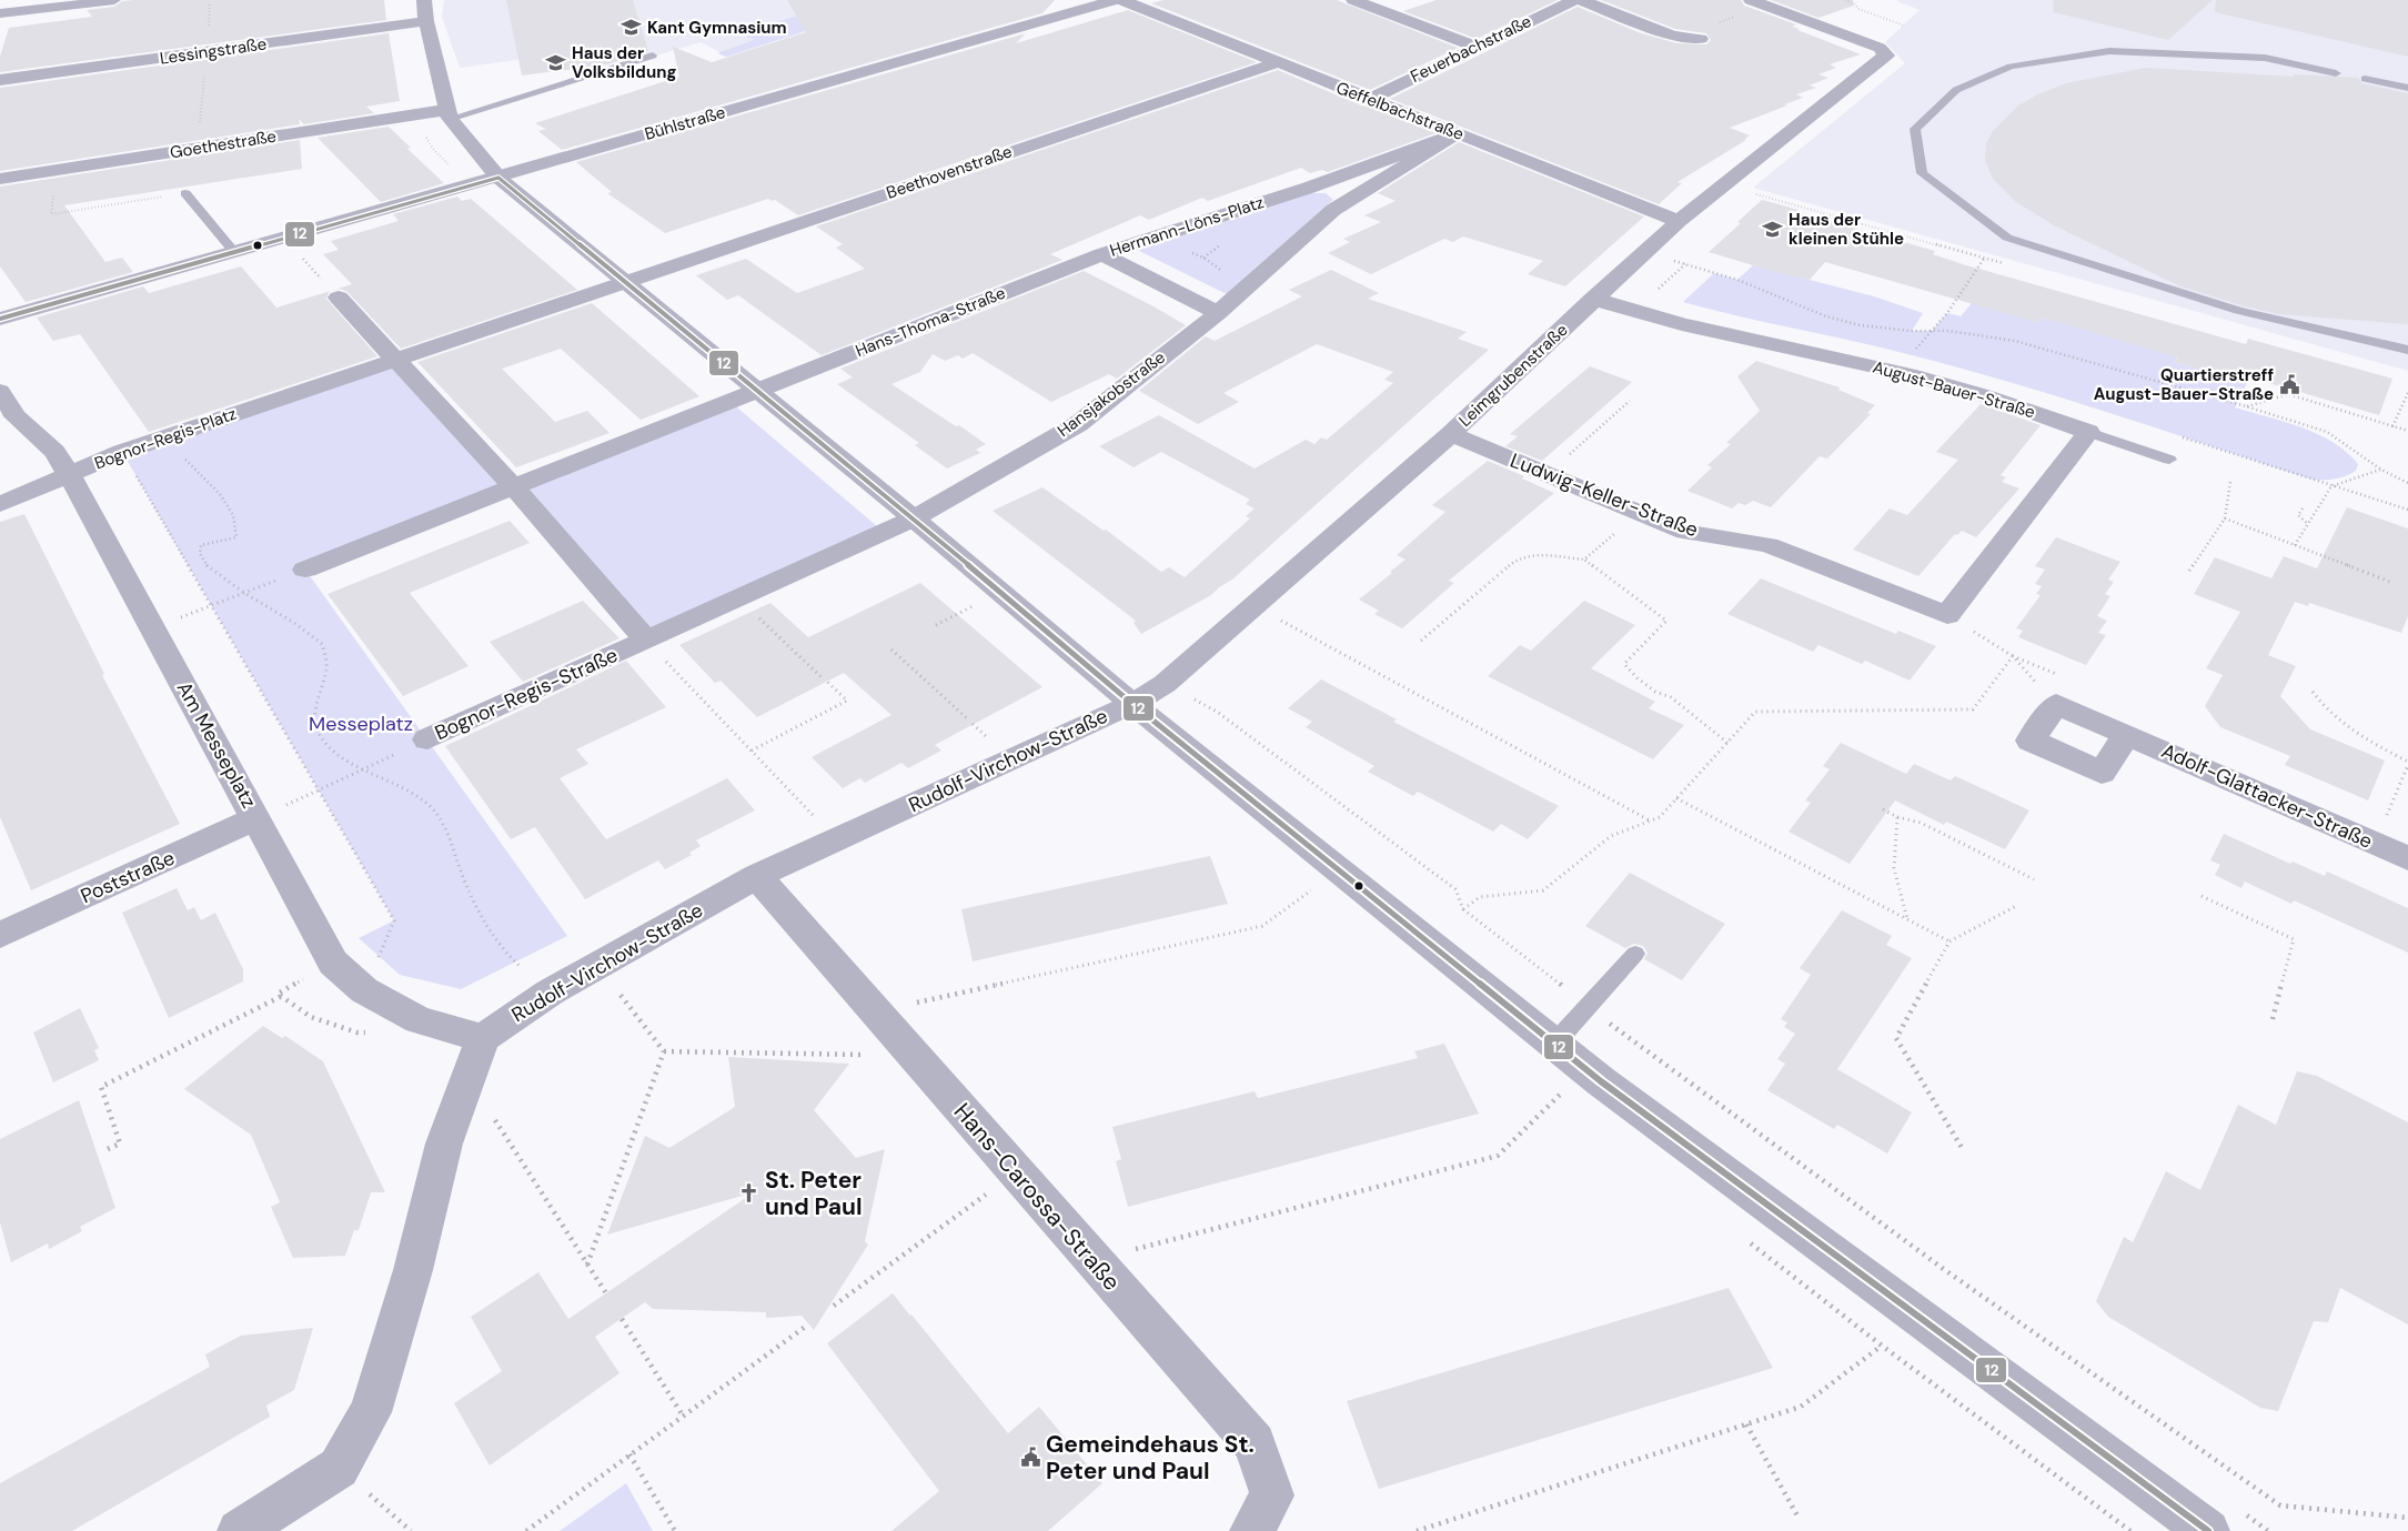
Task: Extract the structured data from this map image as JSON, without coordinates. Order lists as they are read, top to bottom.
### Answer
{
  "streets": {
    "street": [
      "Feuerbachstraße",
      "Lessingstraße",
      "Geffelbachstraße",
      "Bühlstraße",
      "Goethestraße",
      "Beethovenstraße",
      "Hermann-Löns-Platz",
      "Hans-Thoma-Straße",
      "Leimgrubenstraße",
      "August-Bauer-Straße",
      "Hansjakobstraße",
      "Bognor-Regis-Platz",
      "Ludwig-Keller-Straße",
      "Bognor-Regis-Straße",
      "Am Messeplatz",
      "Rudolf-Virchow-Straße",
      "Adolf-Glattacker-Straße",
      "Poststraße",
      "Hans-Carossa-Straße"
    ]
  },
  "crossings": [
    ["Feuerbachstraße", "Geffelbachstraße"],
    ["Geffelbachstraße", "Beethovenstraße"],
    ["Geffelbachstraße", "Hermann-Löns-Platz"],
    ["Geffelbachstraße", "Leimgrubenstraße"],
    ["Hermann-Löns-Platz", "Hans-Thoma-Straße"],
    ["Hermann-Löns-Platz", "Hansjakobstraße"],
    ["Leimgrubenstraße", "August-Bauer-Straße"],
    ["Leimgrubenstraße", "Ludwig-Keller-Straße"],
    ["Leimgrubenstraße", "Rudolf-Virchow-Straße"],
    ["Hansjakobstraße", "Bognor-Regis-Straße"],
    ["Bognor-Regis-Platz", "Bognor-Regis-Straße"],
    ["Bognor-Regis-Platz", "Am Messeplatz"],
    ["Bognor-Regis-Straße", "Am Messeplatz"],
    ["Bognor-Regis-Straße", "Poststraße"],
    ["Am Messeplatz", "Rudolf-Virchow-Straße"],
    ["Am Messeplatz", "Poststraße"],
    ["Rudolf-Virchow-Straße", "Hans-Carossa-Straße"]
  ],
  "parks": ["Messeplatz"],
  "places": {
    "school or university": ["Kant Gymnasium", "Haus der Volksbildung", "Haus der kleinen Stühle"],
    "public building": ["Quartierstreff August-Bauer-Straße", "Gemeindehaus St. Peter und Paul"],
    "church": ["St. Peter und Paul"]
  },
  "lines": ["transit line 12"]
}
